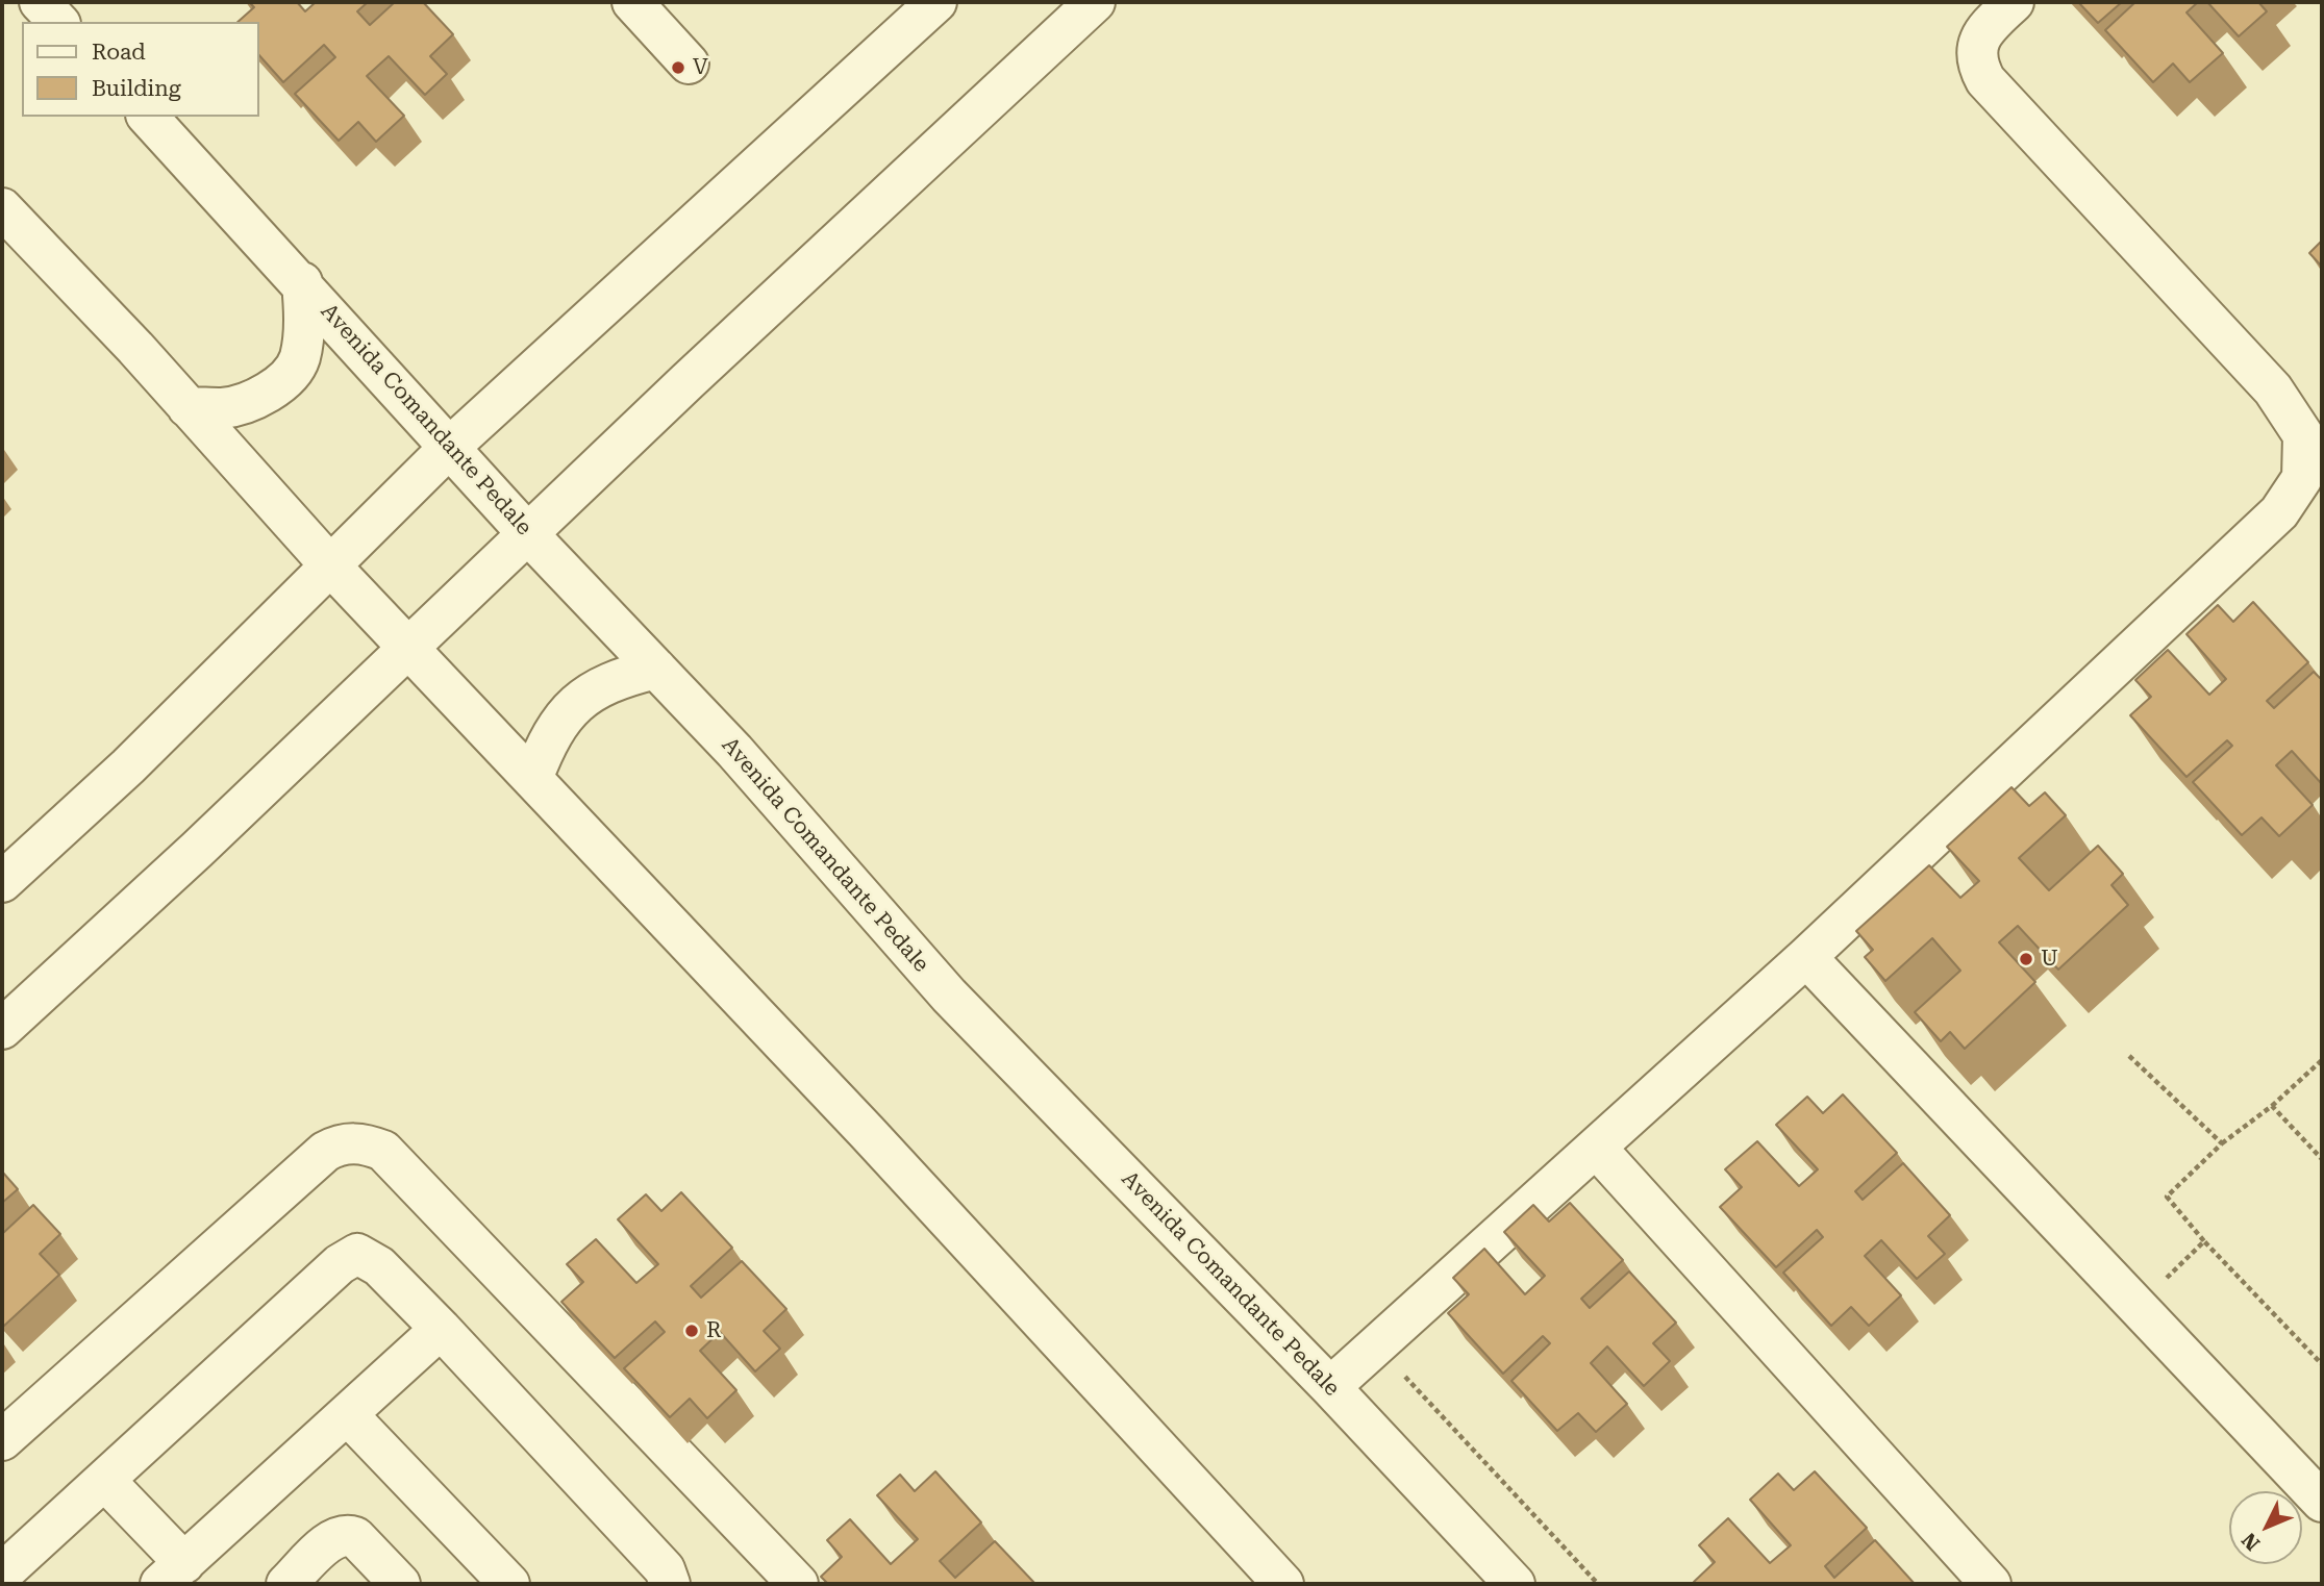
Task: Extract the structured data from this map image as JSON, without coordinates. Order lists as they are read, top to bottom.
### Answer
{
  "streets": {
    "street": ["Avenida Comandante Pedale"]
  },
  "places": ["V", "U", "R"],
  "legend": ["Road", "Building"],
  "north": "bottom left"
}
